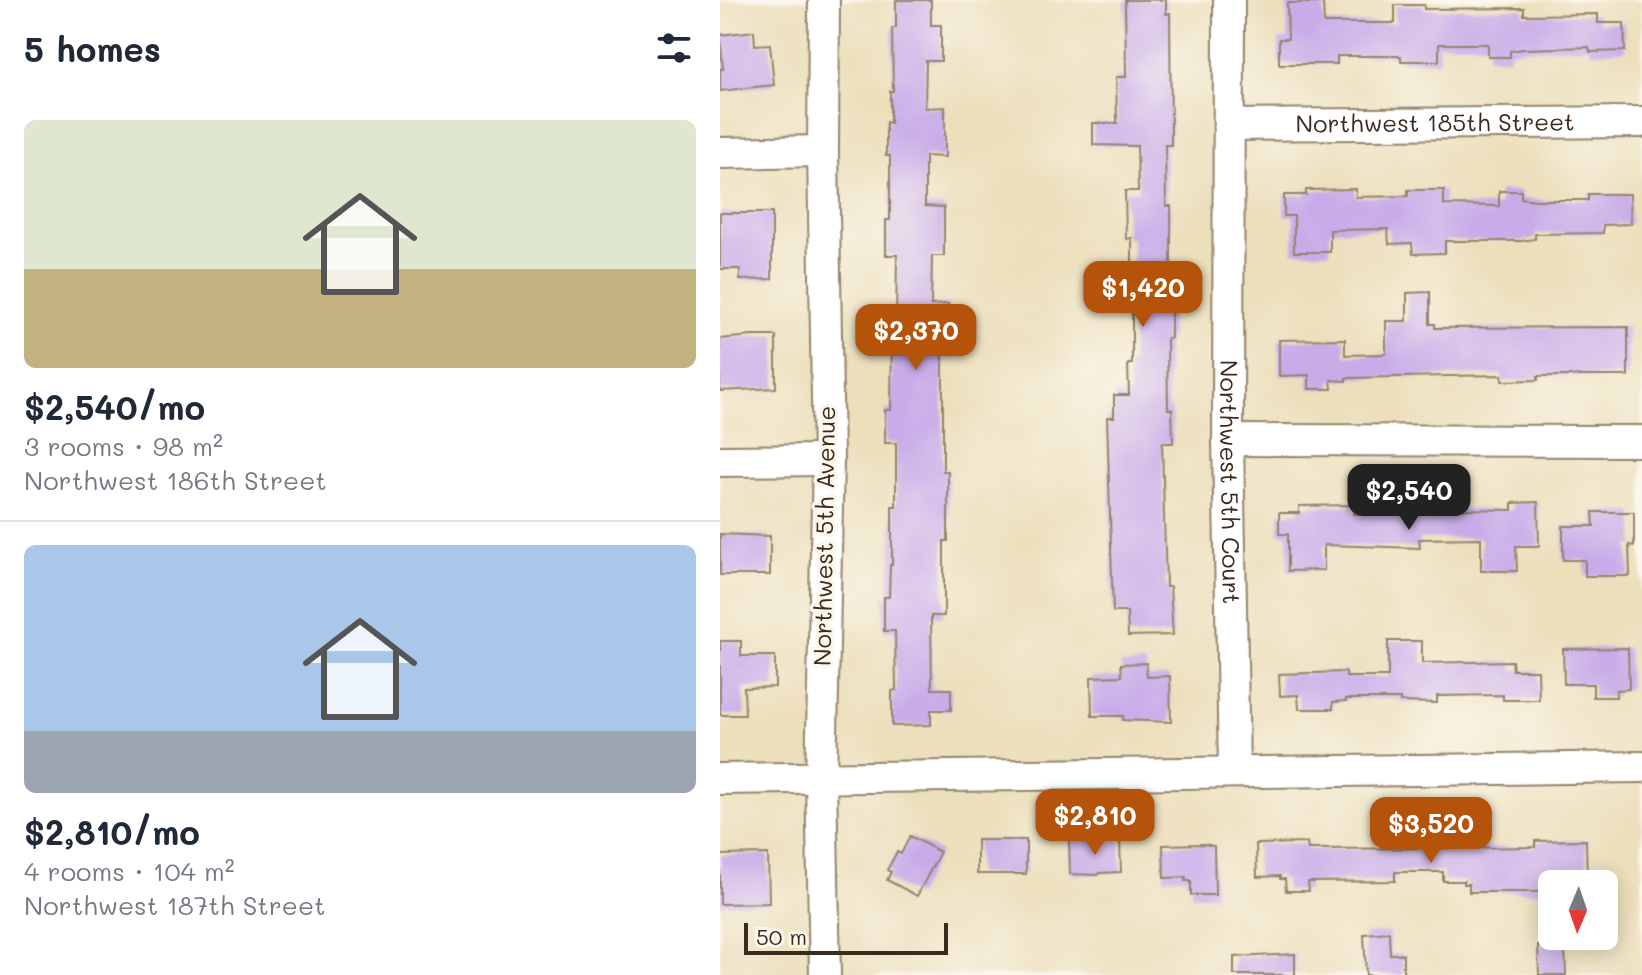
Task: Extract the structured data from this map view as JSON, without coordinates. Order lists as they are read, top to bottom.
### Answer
{
  "streets": {
    "street": ["Northwest 185th Street", "Northwest 5th Court", "Northwest 5th Avenue"]
  },
  "crossings": [
    ["Northwest 185th Street", "Northwest 5th Court"]
  ],
  "scale_bar": "50 m",
  "north": "bottom",
  "page": {
    "heading": "5 homes",
    "list": [
      {
        "name": "$2,540/mo",
        "note": "3 rooms · 98 m² · Northwest 186th Street"
      },
      {
        "name": "$2,810/mo",
        "note": "4 rooms · 104 m² · Northwest 187th Street"
      }
    ],
    "price": [
      "$1,420",
      "$2,370",
      "$2,540",
      "$2,810",
      "$3,520"
    ],
    "scale": "50 m"
  }
}
